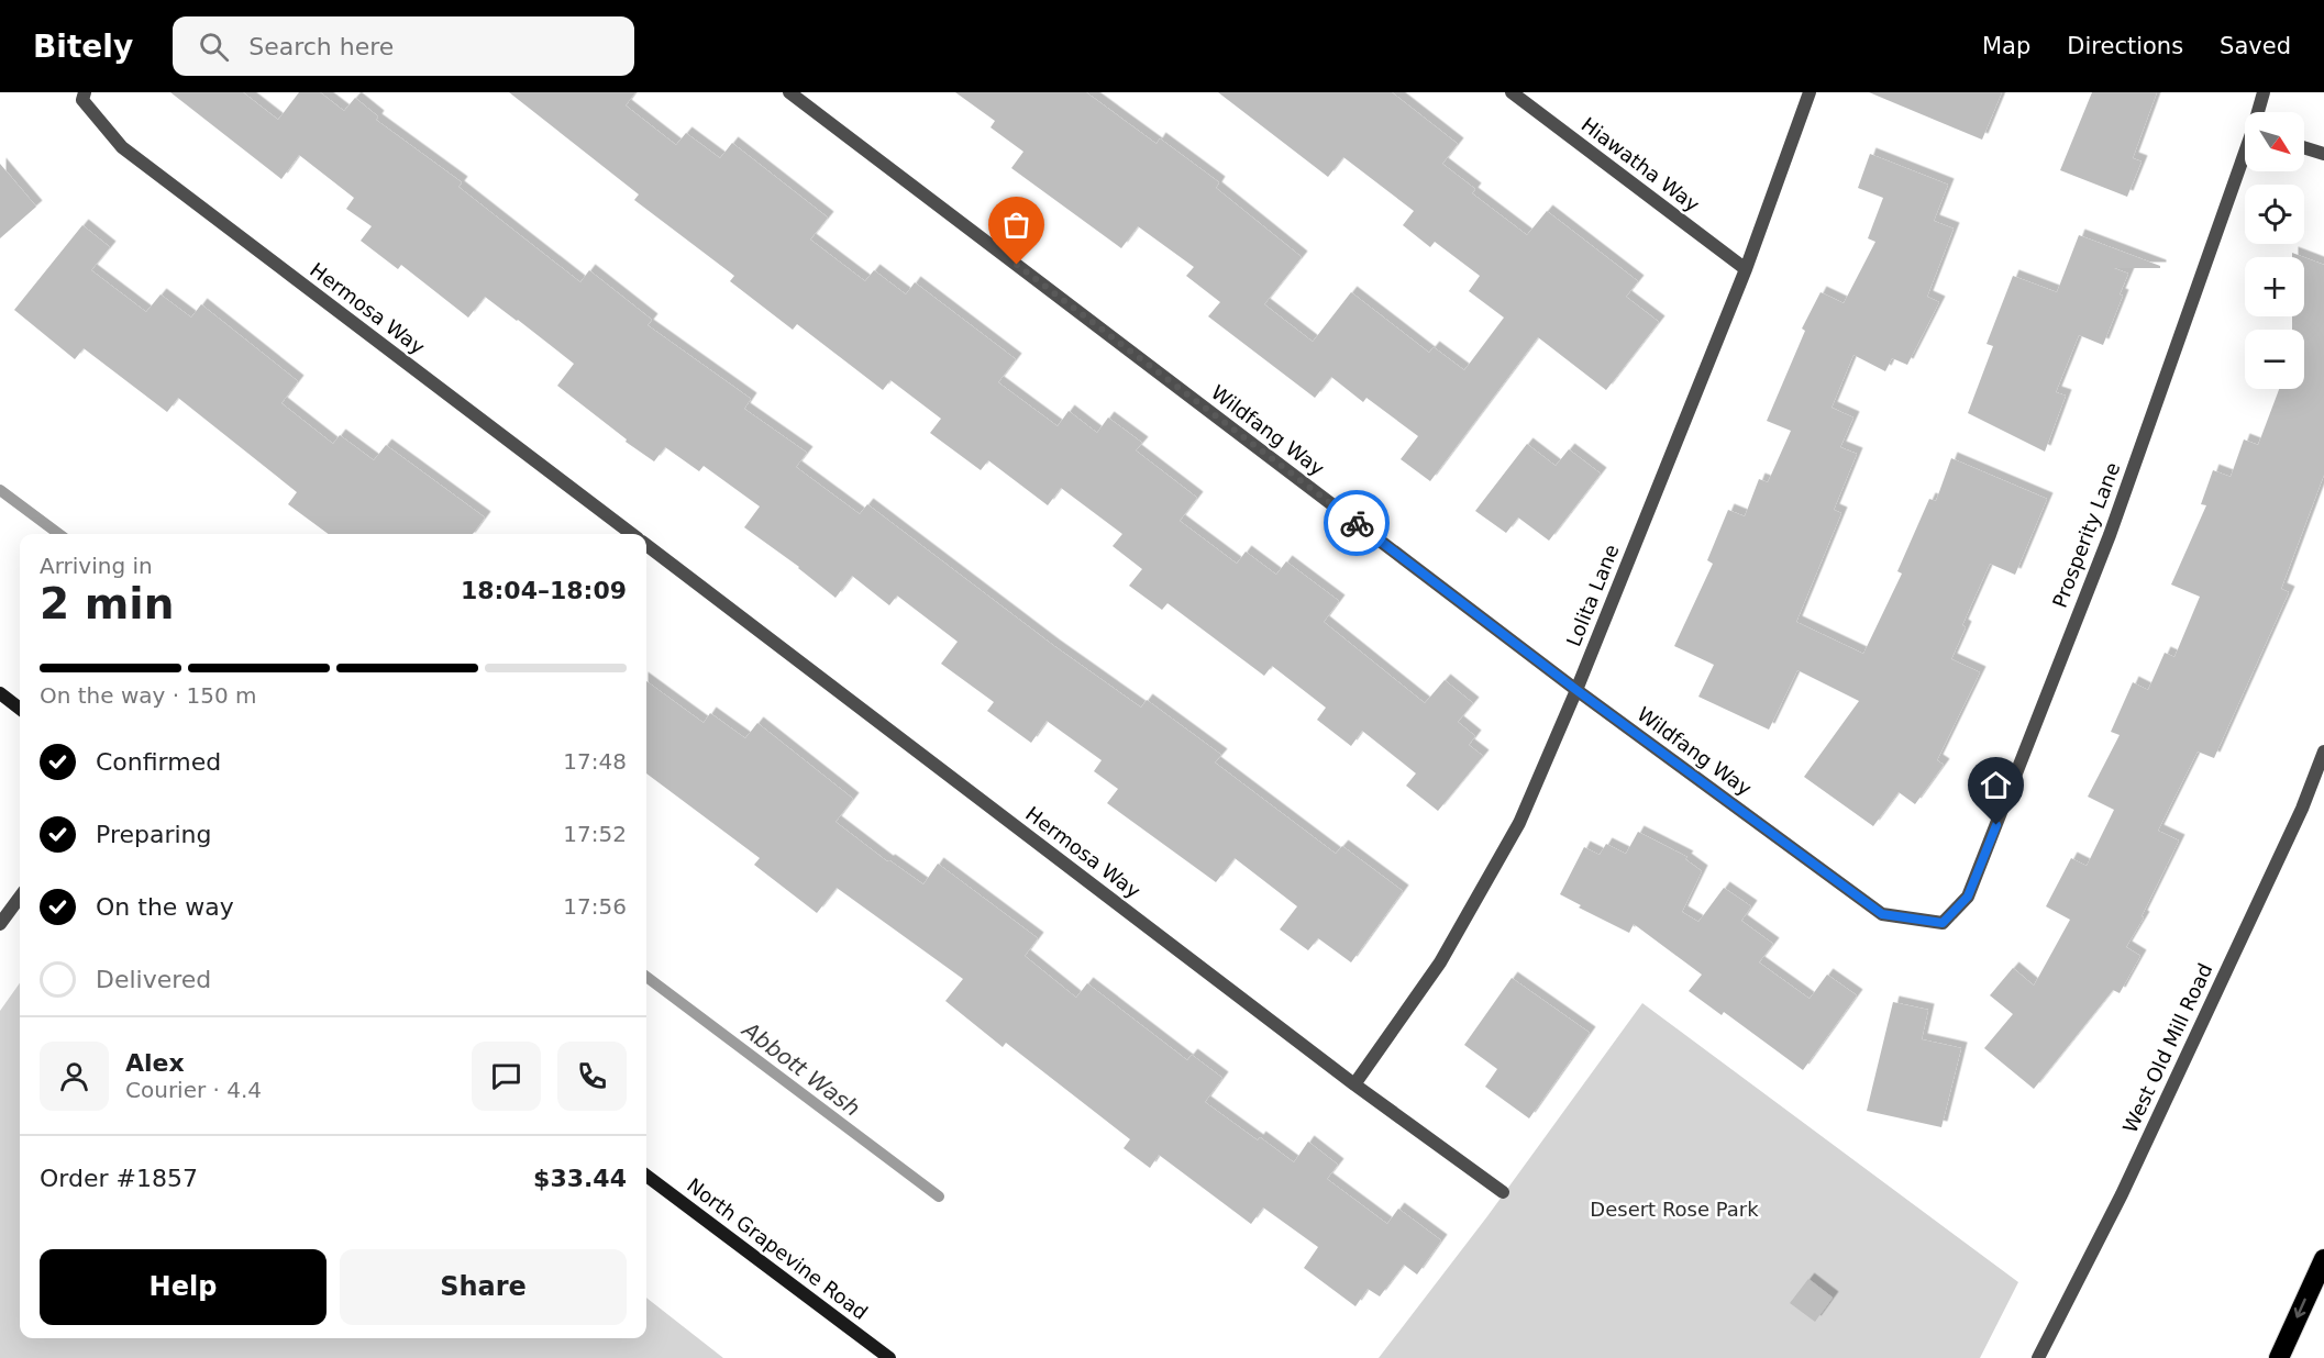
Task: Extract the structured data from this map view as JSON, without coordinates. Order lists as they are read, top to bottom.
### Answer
{
  "streets": {
    "main road": ["North Grapevine Road"],
    "street": [
      "Hiawatha Way",
      "Hermosa Way",
      "Wildfang Way",
      "Prosperity Lane",
      "Lolita Lane",
      "West Old Mill Road"
    ]
  },
  "crossings": [
    ["Hiawatha Way", "Lolita Lane"],
    ["Hermosa Way", "Lolita Lane"],
    ["Wildfang Way", "Prosperity Lane"],
    ["Wildfang Way", "Lolita Lane"]
  ],
  "water": ["Abbott Wash"],
  "parks": ["Desert Rose Park"],
  "north": "bottom right",
  "page": {
    "header": "Bitely",
    "search": "Search here",
    "nav": ["Map", "Directions", "Saved"],
    "map_buttons": ["+", "−"],
    "heading": ["2 min", "Arriving in", "18:04–18:09"],
    "panel": [
      "Alex",
      "Courier · 4.4",
      "Order #1857",
      "$33.44"
    ],
    "bar": "On the way · 150 m",
    "list": [
      ["Confirmed", "17:48"],
      ["Preparing", "17:52"],
      ["On the way", "17:56"],
      "Delivered"
    ],
    "buttons": ["Help", "Share"]
  }
}
